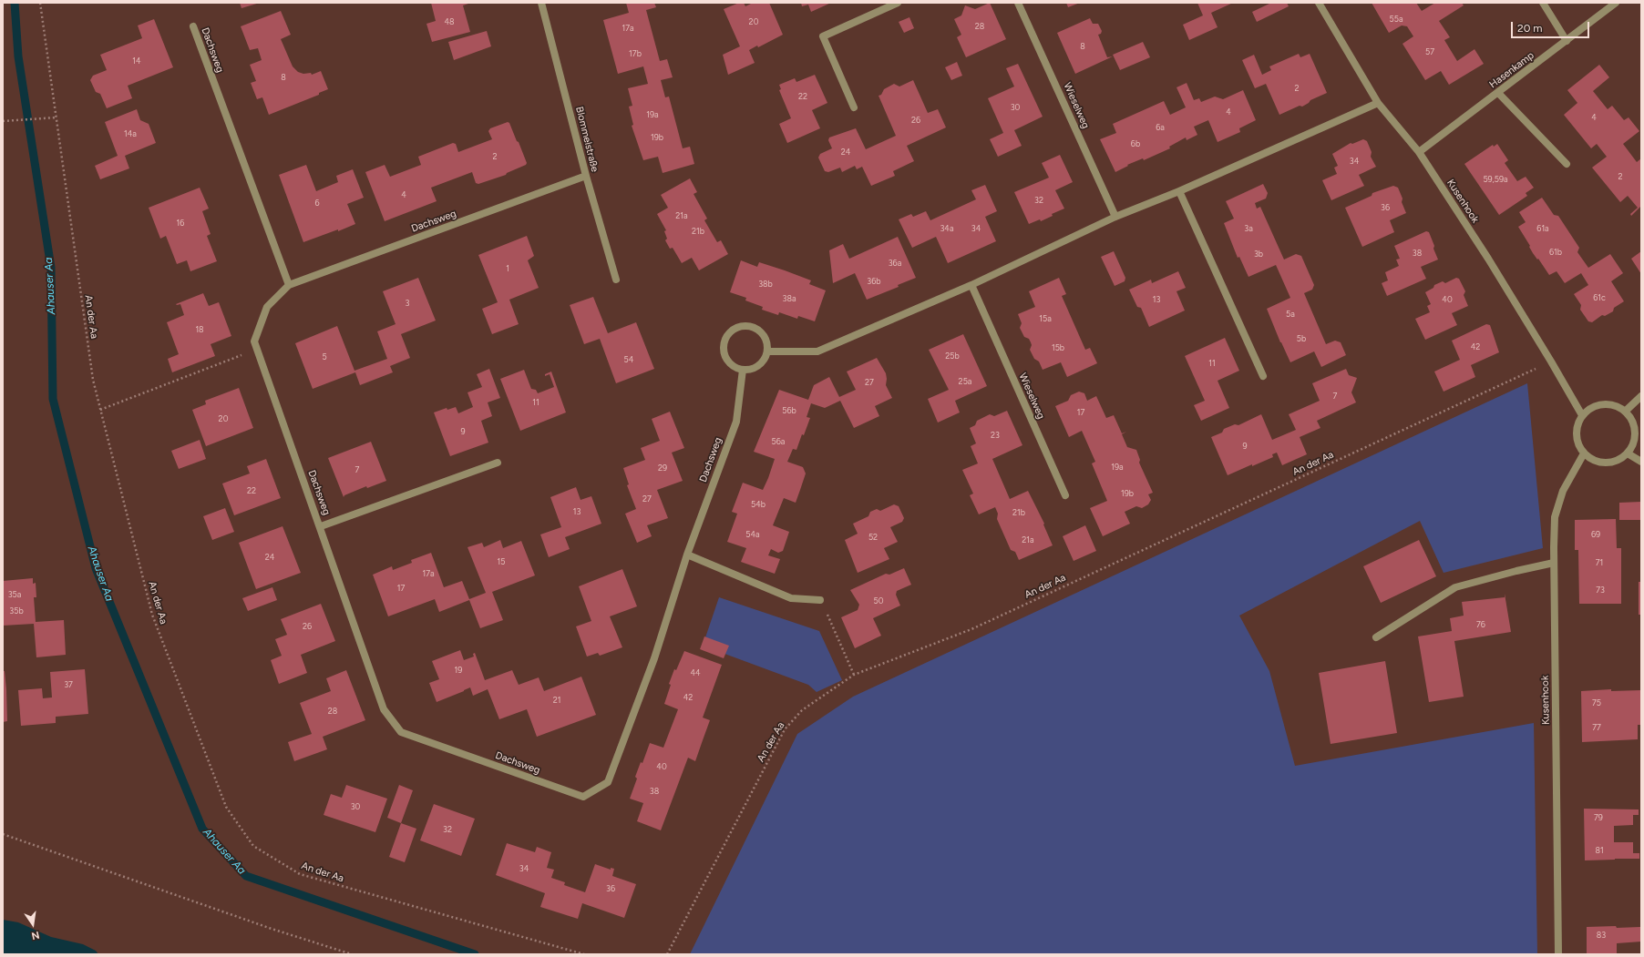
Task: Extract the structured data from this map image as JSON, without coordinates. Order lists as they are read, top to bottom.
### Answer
{
  "streets": {
    "street": [
      "Dachsweg",
      "Hasenkamp",
      "Wieselweg",
      "Blommelstraße",
      "Kusenhook"
    ],
    "path": ["An der Aa"]
  },
  "crossings": [
    ["Dachsweg", "Blommelstraße"],
    ["Hasenkamp", "Kusenhook"],
    ["Kusenhook", "An der Aa"]
  ],
  "water": ["Ahauser Aa"],
  "house_numbers": [
    "55a",
    "48",
    "20",
    "28",
    "17a",
    "8",
    "57",
    "17b",
    "14",
    "8",
    "2",
    "22",
    "30",
    "4",
    "19a",
    "4",
    "26",
    "6a",
    "14a",
    "19b",
    "6b",
    "24",
    "2",
    "34",
    "2",
    "59,59a",
    "4",
    "32",
    "6",
    "36",
    "21a",
    "16",
    "34a",
    "34",
    "3a",
    "61a",
    "21b",
    "61b",
    "38",
    "3b",
    "36a",
    "1",
    "36b",
    "38b",
    "61c",
    "38a",
    "13",
    "40",
    "3",
    "5a",
    "15a",
    "18",
    "5b",
    "42",
    "15b",
    "25b",
    "5",
    "54",
    "11",
    "25a",
    "27",
    "7",
    "11",
    "56b",
    "17",
    "20",
    "9",
    "23",
    "56a",
    "9",
    "19a",
    "29",
    "7",
    "22",
    "19b",
    "27",
    "54b",
    "13",
    "21b",
    "54a",
    "69",
    "52",
    "21a",
    "24",
    "15",
    "71",
    "17a",
    "17",
    "73",
    "35a",
    "50",
    "35b",
    "76",
    "26",
    "19",
    "44",
    "37",
    "42",
    "21",
    "75",
    "28",
    "77",
    "40",
    "38",
    "30",
    "79",
    "32",
    "81",
    "34",
    "36",
    "83"
  ],
  "scale_bar": "20 m",
  "north": "bottom"
}
